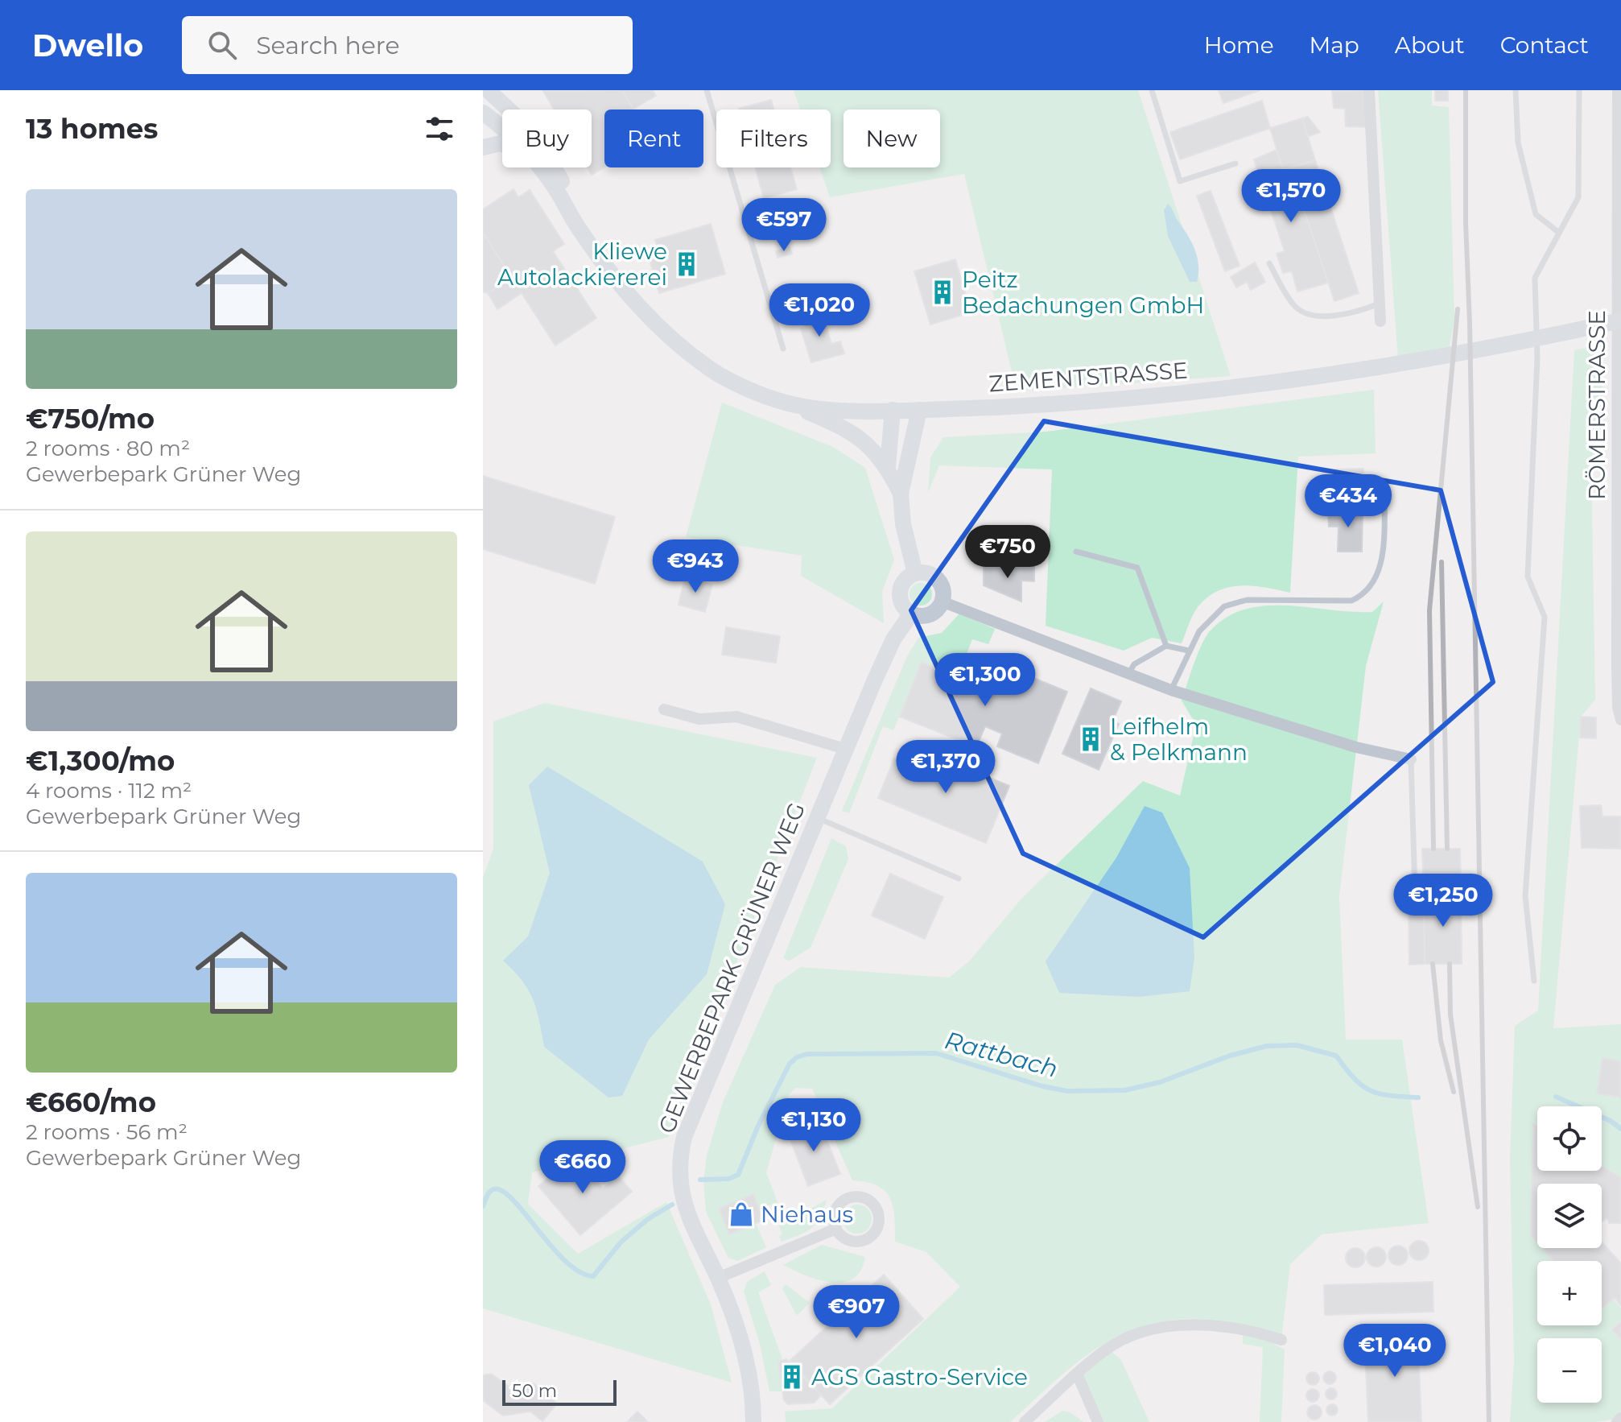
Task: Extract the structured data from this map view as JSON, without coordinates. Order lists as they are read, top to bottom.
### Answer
{
  "streets": {
    "street": ["ZEMENTSTRASSE", "RÖMERSTRASSE", "GEWERBEPARK GRÜNER WEG"]
  },
  "water": ["Rattbach"],
  "places": {
    "building": [
      "Kliewe Autolackiererei",
      "Peitz Bedachungen GmbH",
      "Leifhelm & Pelkmann",
      "AGS Gastro-Service"
    ],
    "shop": ["Niehaus"]
  },
  "scale_bar": "50 m",
  "page": {
    "header": "Dwello",
    "search": "Search here",
    "nav": [
      "Home",
      "Map",
      "About",
      "Contact"
    ],
    "heading": "13 homes",
    "chip": [
      "Buy",
      "Rent",
      "Filters",
      "New"
    ],
    "list": [
      {
        "name": "€750/mo",
        "note": "2 rooms · 80 m² · Gewerbepark Grüner Weg"
      },
      {
        "name": "€1,300/mo",
        "note": "4 rooms · 112 m² · Gewerbepark Grüner Weg"
      },
      {
        "name": "€660/mo",
        "note": "2 rooms · 56 m² · Gewerbepark Grüner Weg"
      }
    ],
    "price": [
      "€1,570",
      "€597",
      "€1,020",
      "€434",
      "€750",
      "€943",
      "€1,300",
      "€1,370",
      "€1,250",
      "€1,130",
      "€660",
      "€907",
      "€1,040"
    ],
    "map_buttons": ["+", "−"],
    "scale": "50 m"
  }
}
